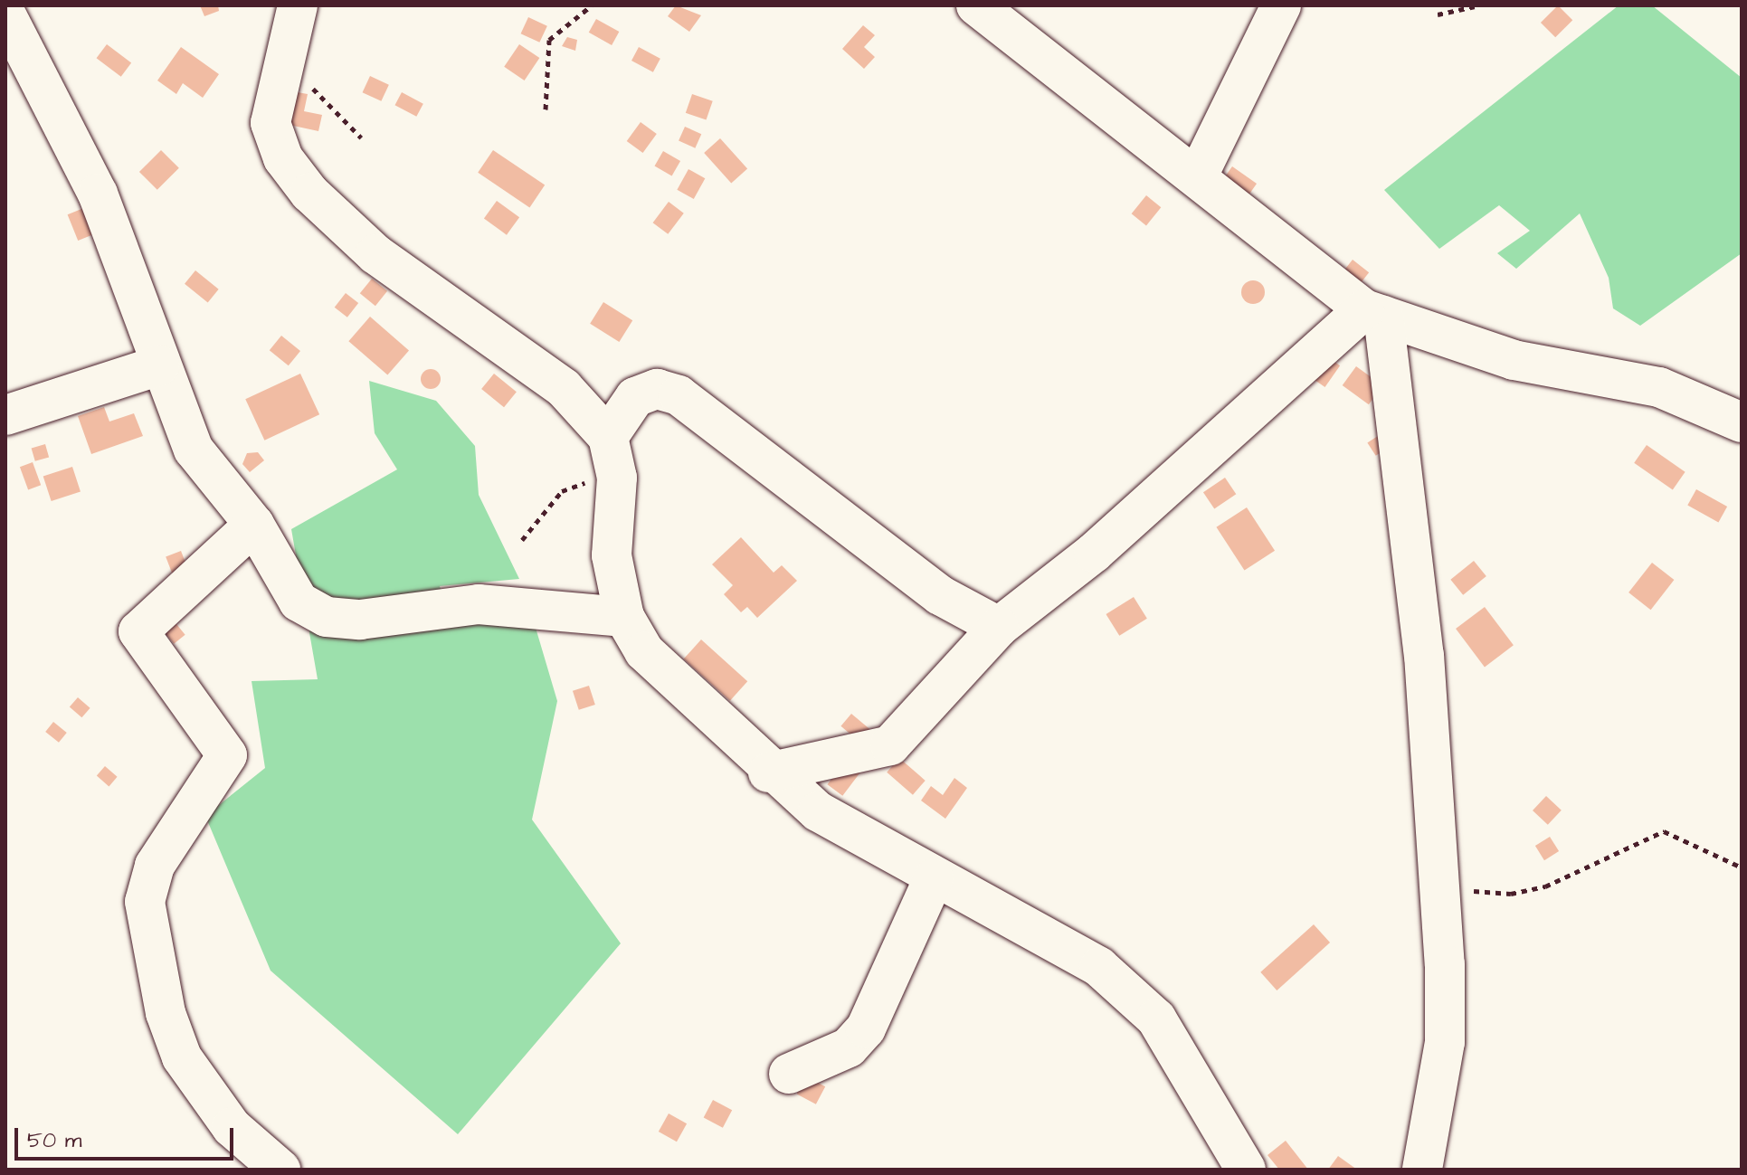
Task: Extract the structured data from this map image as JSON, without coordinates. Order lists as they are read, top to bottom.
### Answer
{
  "scale_bar": "50 m"
}
